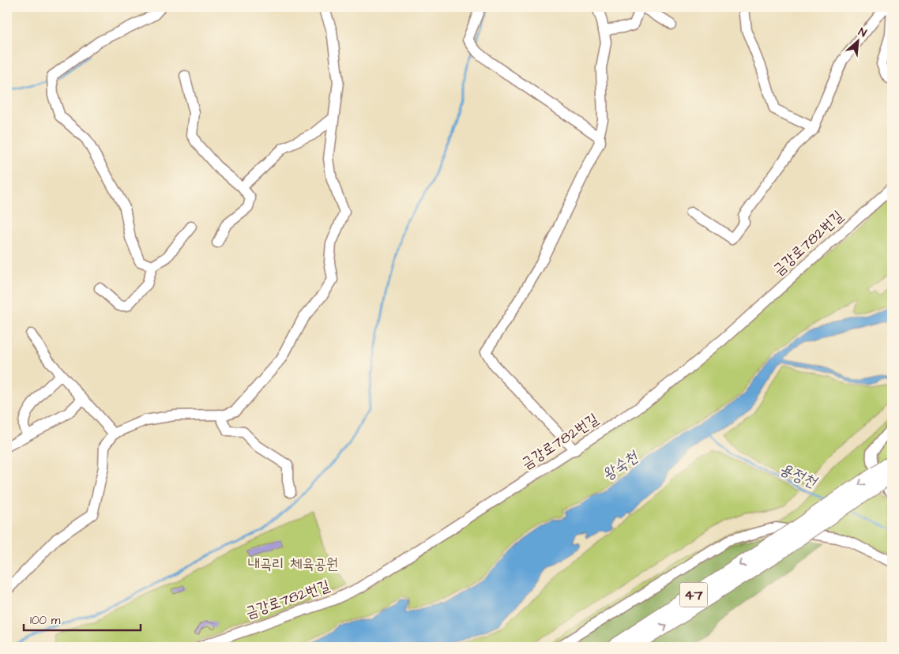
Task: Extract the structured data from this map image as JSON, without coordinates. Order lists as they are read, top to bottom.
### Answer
{
  "streets": {
    "highway": ["47"],
    "street": ["금강로782번길"]
  },
  "water": ["왕숙천", "용정천"],
  "parks": ["내곡리 체육공원"],
  "scale_bar": "100 m",
  "north": "top right"
}
